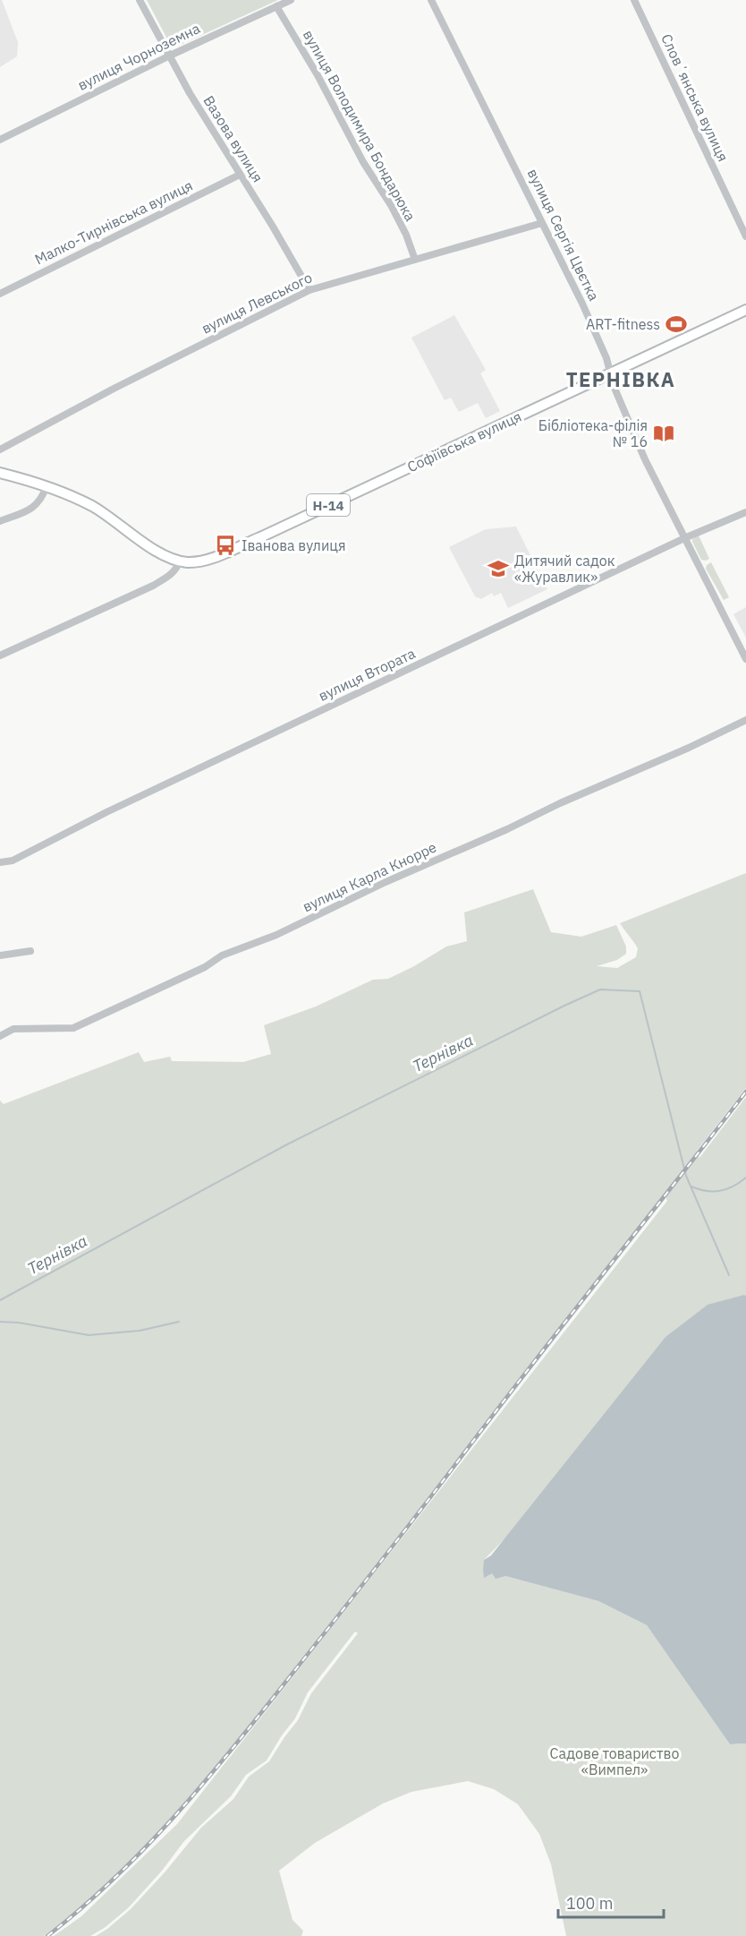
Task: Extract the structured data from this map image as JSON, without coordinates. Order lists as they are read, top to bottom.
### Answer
{
  "streets": {
    "main road": ["Софіївська вулиця", "Н-14"],
    "street": [
      "вулиця Чорноземна",
      "Словʼянська вулиця",
      "вулиця Володимира Бондарюка",
      "Вазова вулиця",
      "Малко-Тирнівська вулиця",
      "вулиця Сергія Цвєтка",
      "вулиця Левського",
      "вулиця Втората",
      "вулиця Карла Кнорре"
    ]
  },
  "crossings": [
    ["вулиця Чорноземна", "вулиця Володимира Бондарюка"],
    ["вулиця Чорноземна", "Вазова вулиця"],
    ["вулиця Володимира Бондарюка", "вулиця Левського"],
    ["Вазова вулиця", "Малко-Тирнівська вулиця"],
    ["Вазова вулиця", "вулиця Левського"],
    ["вулиця Сергія Цвєтка", "вулиця Левського"],
    ["вулиця Сергія Цвєтка", "Софіївська вулиця"],
    ["вулиця Сергія Цвєтка", "вулиця Втората"]
  ],
  "districts": ["ТЕРНІВКА"],
  "water": ["Тернівка"],
  "parks": ["Садове товариство «Вимпел»"],
  "places": {
    "sports": ["ART-fitness"],
    "library": ["Бібліотека-філія № 16"],
    "bus stop": ["Іванова вулиця"],
    "school or university": ["Дитячий садок «Журавлик»"]
  },
  "scale_bar": "100 m"
}
